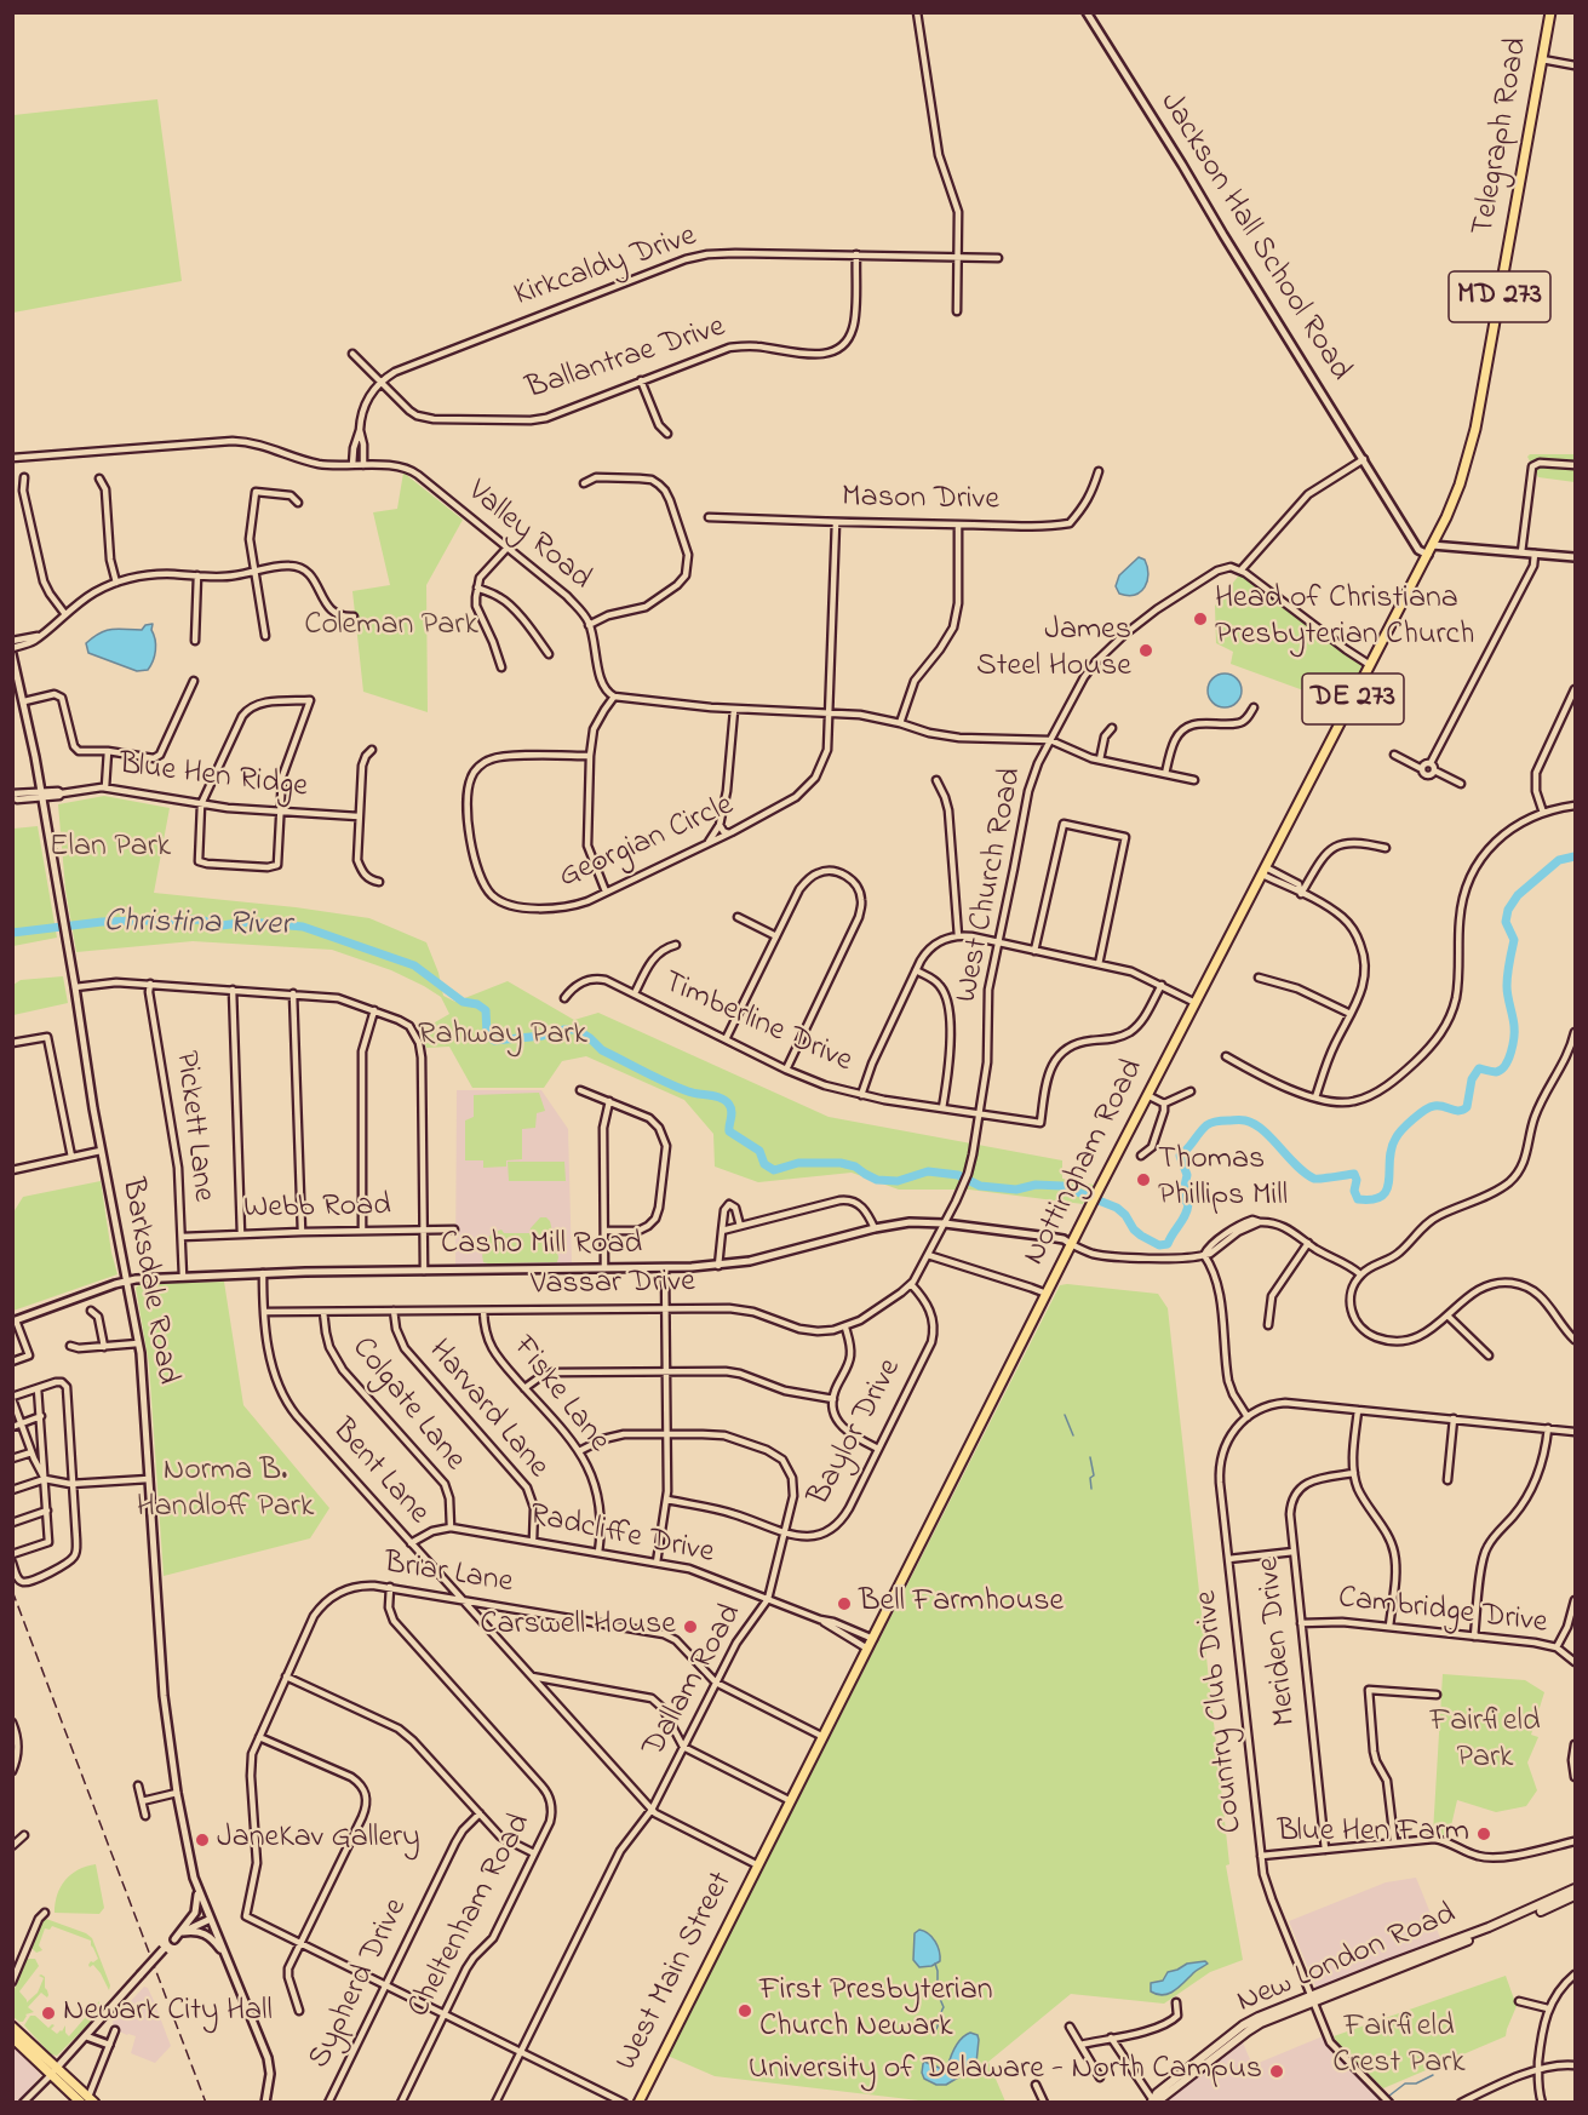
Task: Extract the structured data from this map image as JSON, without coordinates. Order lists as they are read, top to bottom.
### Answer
{
  "streets": {
    "main road": [
      "Telegraph Road",
      "MD 273",
      "DE 273",
      "Nottingham Road",
      "New London Road",
      "West Main Street"
    ],
    "street": [
      "Jackson Hall School Road",
      "Kirkcaldy Drive",
      "Ballantrae Drive",
      "Mason Drive",
      "Valley Road",
      "Blue Hen Ridge",
      "Georgian Circle",
      "West Church Road",
      "Timberline Drive",
      "Pickett Lane",
      "Webb Road",
      "Casho Mill Road",
      "Barksdale Road",
      "Vassar Drive",
      "Fiske Lane",
      "Colgate Lane",
      "Harvard Lane",
      "Baylor Drive",
      "Bent Lane",
      "Radcliffe Drive",
      "Briar Lane",
      "Cambridge Drive",
      "Meriden Drive",
      "Dallam Road",
      "Country Club Drive",
      "Cheltenham Road",
      "Sypherd Drive"
    ]
  },
  "crossings": [
    ["Telegraph Road", "Nottingham Road"],
    ["Jackson Hall School Road", "Nottingham Road"],
    ["Kirkcaldy Drive", "Ballantrae Drive"],
    ["Kirkcaldy Drive", "Valley Road"],
    ["Mason Drive", "Georgian Circle"],
    ["Blue Hen Ridge", "Barksdale Road"],
    ["West Church Road", "Timberline Drive"],
    ["West Church Road", "Casho Mill Road"],
    ["West Church Road", "Vassar Drive"],
    ["Pickett Lane", "Webb Road"],
    ["Pickett Lane", "Casho Mill Road"],
    ["Nottingham Road", "Casho Mill Road"],
    ["Nottingham Road", "Bent Lane"],
    ["Nottingham Road", "Radcliffe Drive"],
    ["Nottingham Road", "Briar Lane"],
    ["Nottingham Road", "West Main Street"],
    ["Casho Mill Road", "Barksdale Road"],
    ["Casho Mill Road", "Bent Lane"],
    ["Vassar Drive", "Fiske Lane"],
    ["Vassar Drive", "Colgate Lane"],
    ["Vassar Drive", "Harvard Lane"],
    ["Vassar Drive", "Baylor Drive"],
    ["Vassar Drive", "Bent Lane"],
    ["Fiske Lane", "Radcliffe Drive"],
    ["Fiske Lane", "Dallam Road"],
    ["Colgate Lane", "Radcliffe Drive"],
    ["Harvard Lane", "Radcliffe Drive"],
    ["Baylor Drive", "Dallam Road"],
    ["Bent Lane", "Radcliffe Drive"],
    ["Bent Lane", "Briar Lane"],
    ["Bent Lane", "Dallam Road"],
    ["Bent Lane", "West Main Street"],
    ["Radcliffe Drive", "Dallam Road"],
    ["Briar Lane", "Dallam Road"],
    ["Briar Lane", "Cheltenham Road"],
    ["Cambridge Drive", "Meriden Drive"],
    ["Country Club Drive", "New London Road"]
  ],
  "water": ["Christina River"],
  "parks": [
    "Coleman Park",
    "Elan Park",
    "Rahway Park",
    "Norma B. Handloff Park",
    "Fairfield Park",
    "Fairfield Crest Park"
  ],
  "places": [
    "Head of Christiana Presbyterian Church",
    "James Steel House",
    "Thomas Phillips Mill",
    "Bell Farmhouse",
    "Carswell House",
    "Blue Hen Farm",
    "JaneKav Gallery",
    "First Presbyterian Church Newark",
    "Newark City Hall",
    "University of Delaware - North Campus"
  ]
}
